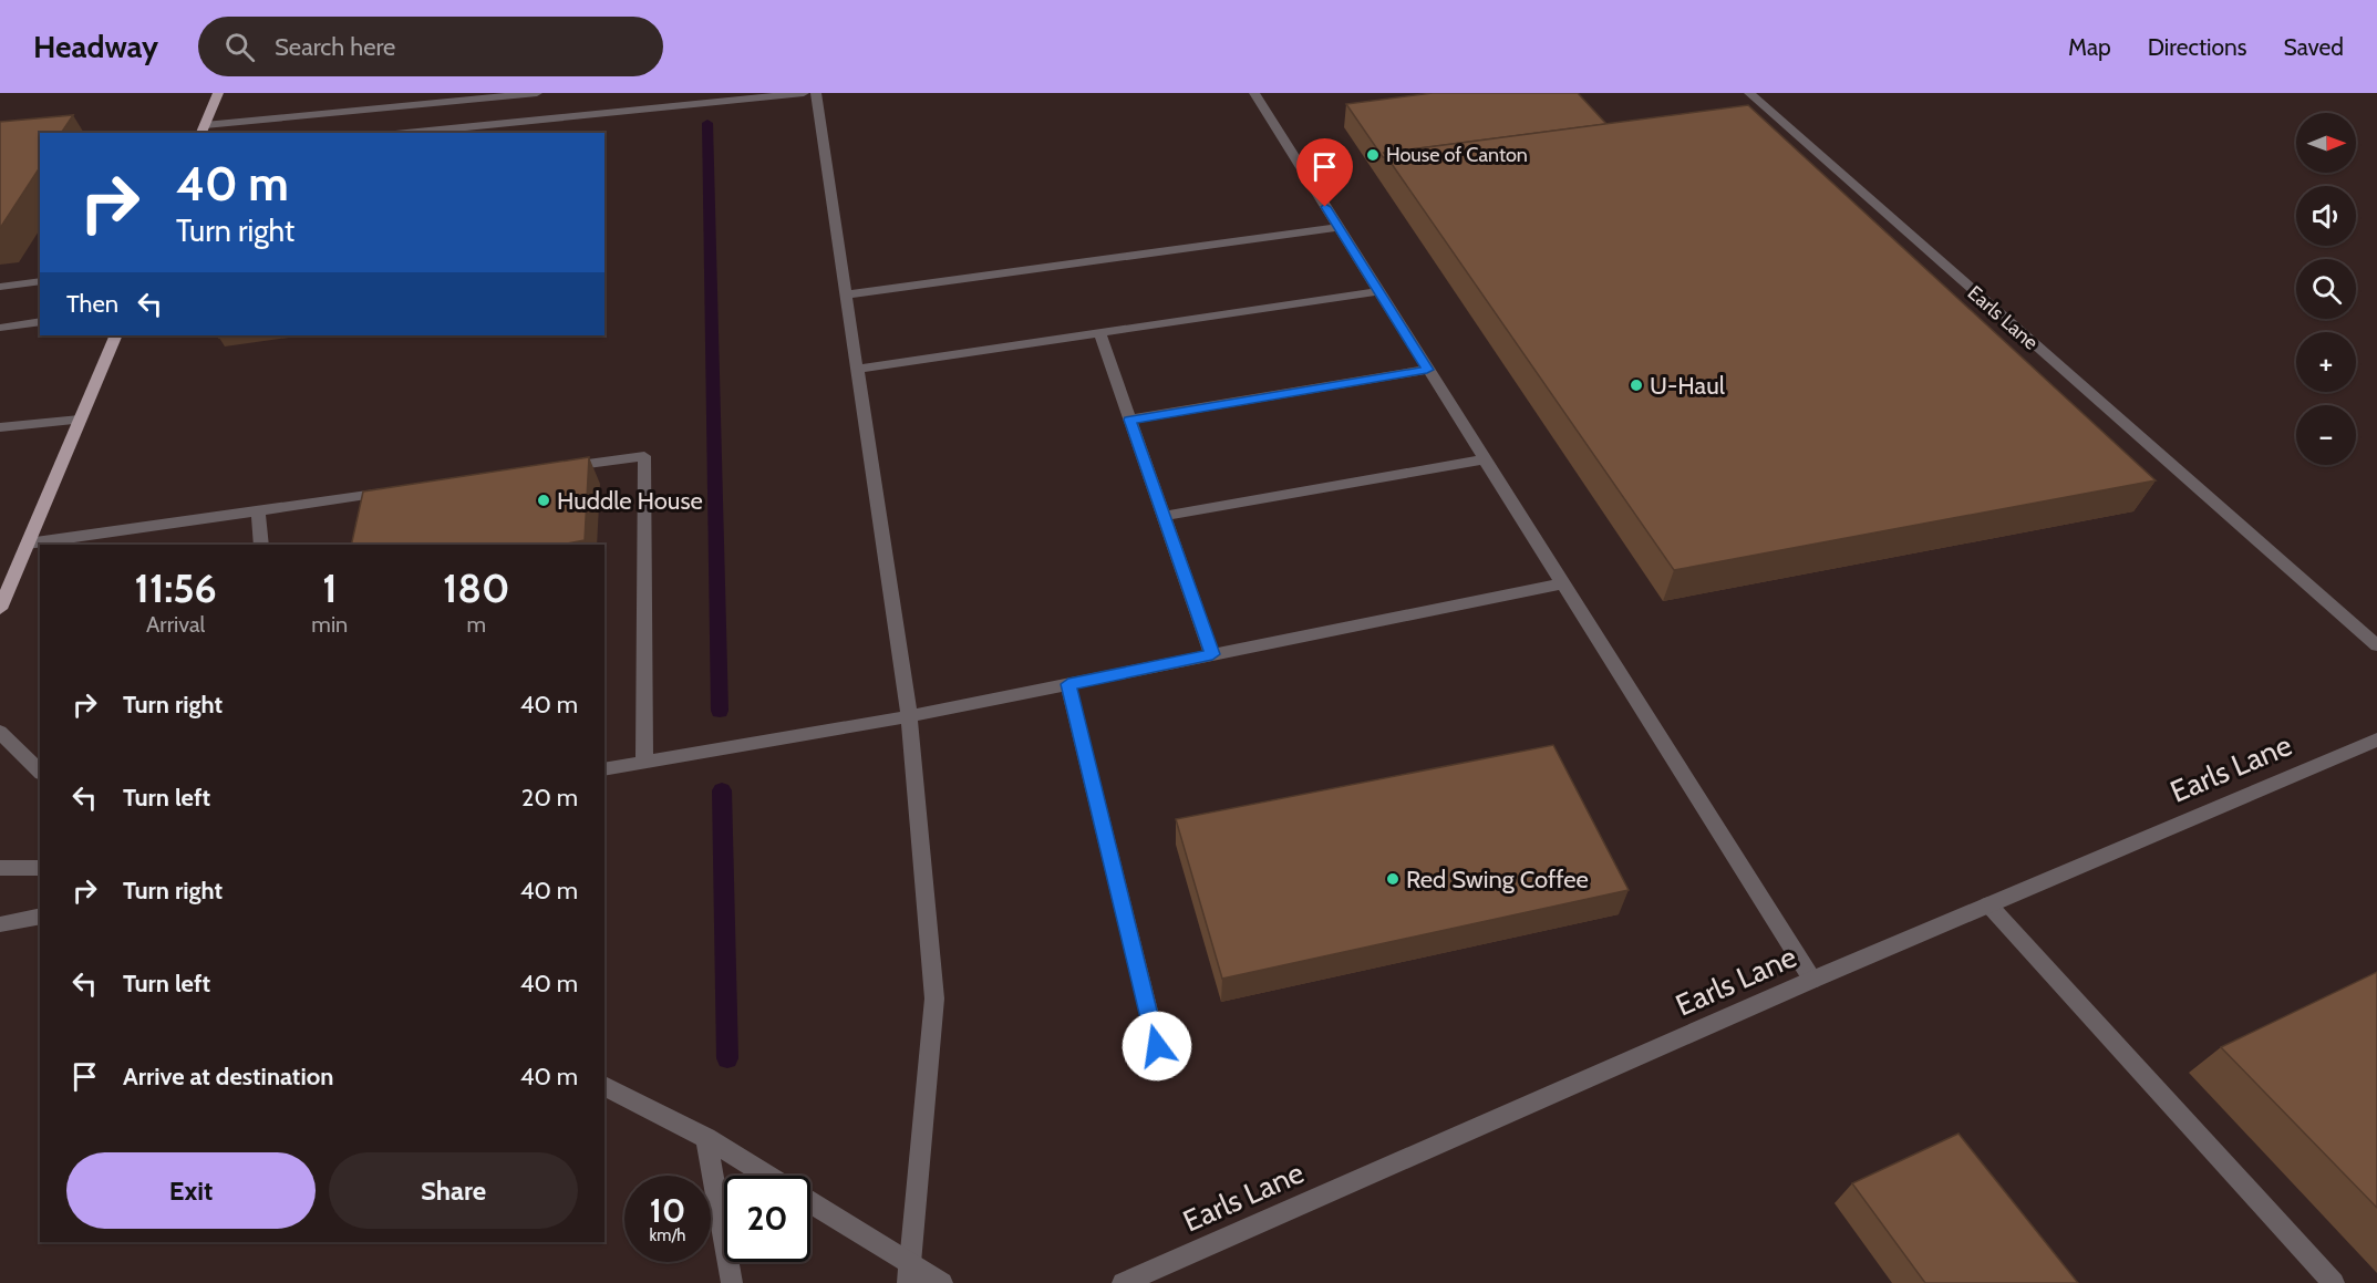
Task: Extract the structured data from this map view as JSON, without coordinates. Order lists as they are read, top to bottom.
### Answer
{
  "streets": {
    "street": ["Earls Lane"]
  },
  "places": [
    "House of Canton",
    "U-Haul",
    "Huddle House",
    "Red Swing Coffee"
  ],
  "north": "right",
  "page": {
    "header": "Headway",
    "search": "Search here",
    "nav": ["Map", "Directions", "Saved"],
    "map_buttons": ["+", "−"],
    "turn": ["40 m", "Turn right"],
    "then": "Then",
    "eta": [
      "11:56",
      "Arrival",
      "1",
      "min",
      "180",
      "m"
    ],
    "list": [
      {
        "name": "Turn right",
        "value": "40 m"
      },
      {
        "name": "Turn left",
        "value": "20 m"
      },
      {
        "name": "Turn right",
        "value": "40 m"
      },
      {
        "name": "Turn left",
        "value": "40 m"
      },
      {
        "name": "Arrive at destination",
        "value": "40 m"
      }
    ],
    "buttons": ["Exit", "Share"],
    "speed": "10 km/h",
    "limit": "20"
  }
}
